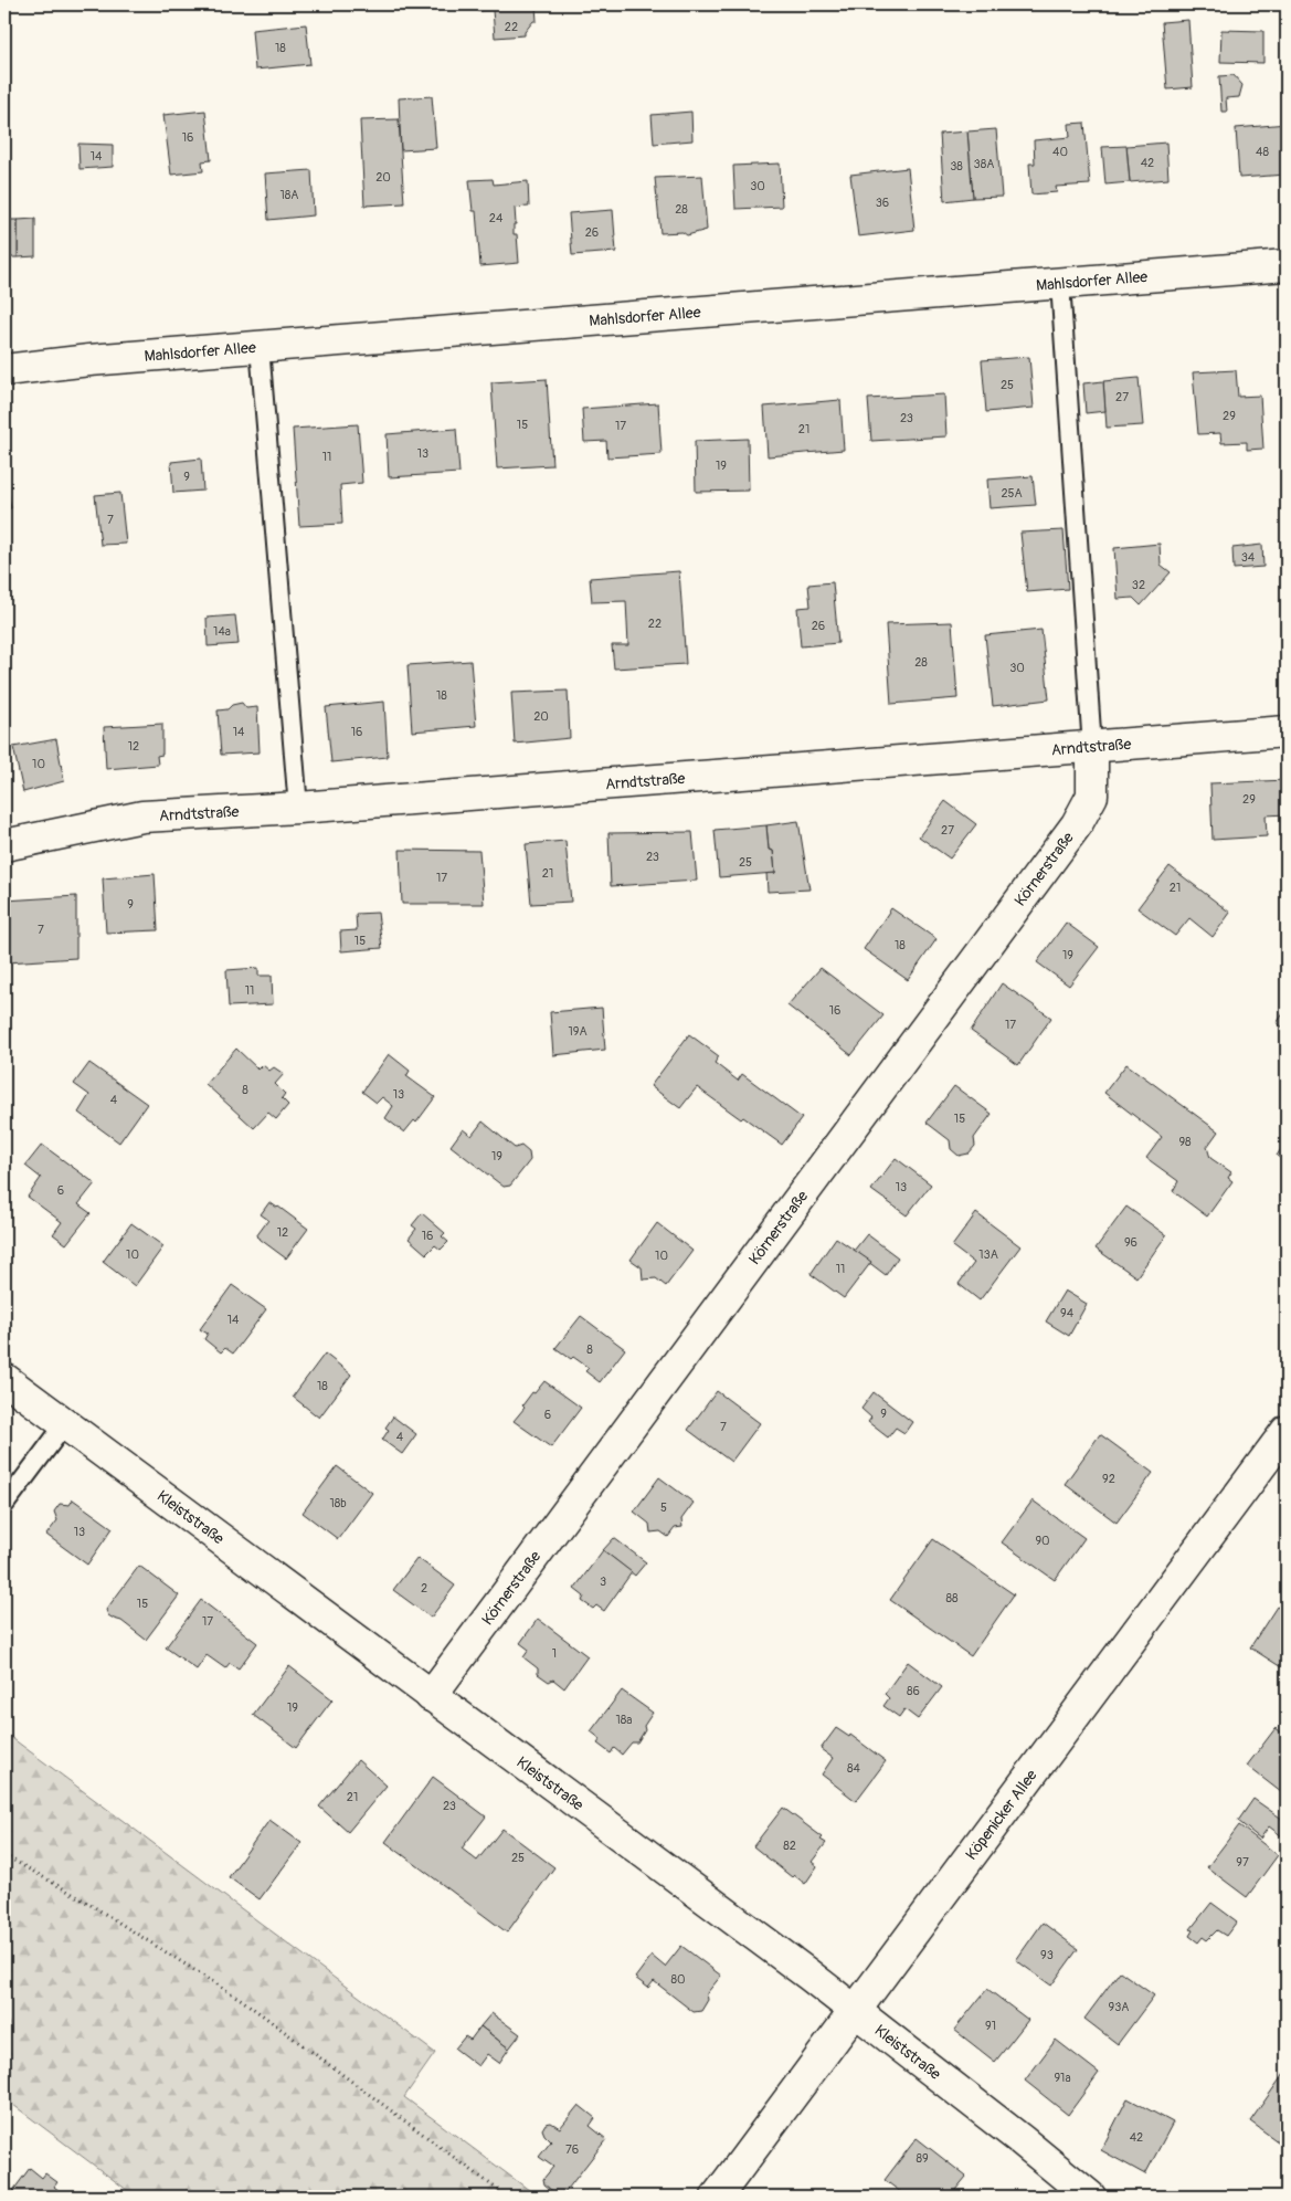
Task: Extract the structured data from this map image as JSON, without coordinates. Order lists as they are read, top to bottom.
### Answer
{
  "streets": {
    "street": [
      "Mahlsdorfer Allee",
      "Arndtstraße",
      "Körnerstraße",
      "Kleiststraße",
      "Köpenicker Allee"
    ]
  },
  "crossings": [
    ["Arndtstraße", "Körnerstraße"],
    ["Körnerstraße", "Kleiststraße"],
    ["Kleiststraße", "Köpenicker Allee"]
  ],
  "house_numbers": [
    "22",
    "18",
    "16",
    "40",
    "48",
    "14",
    "42",
    "38A",
    "38",
    "20",
    "30",
    "18A",
    "36",
    "28",
    "24",
    "26",
    "25",
    "27",
    "29",
    "23",
    "15",
    "17",
    "21",
    "13",
    "11",
    "19",
    "9",
    "25A",
    "7",
    "34",
    "32",
    "22",
    "26",
    "14a",
    "28",
    "30",
    "18",
    "20",
    "14",
    "16",
    "12",
    "10",
    "29",
    "27",
    "23",
    "25",
    "21",
    "17",
    "21",
    "9",
    "7",
    "15",
    "18",
    "19",
    "11",
    "16",
    "17",
    "19A",
    "8",
    "13",
    "4",
    "15",
    "98",
    "19",
    "13",
    "6",
    "12",
    "16",
    "96",
    "10",
    "13A",
    "10",
    "11",
    "94",
    "14",
    "8",
    "18",
    "9",
    "6",
    "7",
    "4",
    "92",
    "18b",
    "5",
    "13",
    "90",
    "3",
    "2",
    "88",
    "15",
    "17",
    "1",
    "86",
    "19",
    "18a",
    "84",
    "21",
    "23",
    "82",
    "25",
    "97",
    "93",
    "80",
    "93A",
    "91",
    "91a",
    "42",
    "76",
    "89"
  ]
}
